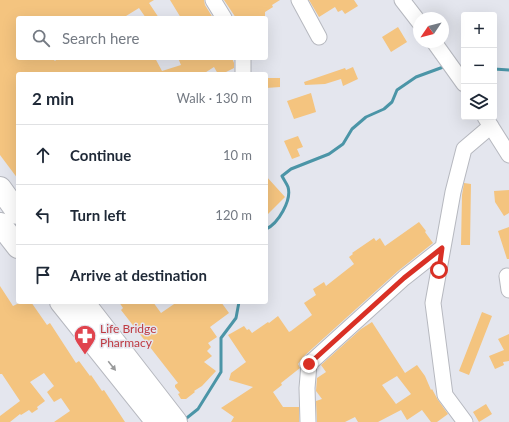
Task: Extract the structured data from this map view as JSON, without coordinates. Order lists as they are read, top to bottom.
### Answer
{
  "places": {
    "pharmacy": ["Life Bridge Pharmacy"]
  },
  "north": "bottom left",
  "page": {
    "map_buttons": ["+", "−"],
    "search": "Search here",
    "heading": ["2 min", "Walk · 130 m"],
    "list": [
      ["Continue", "10 m"],
      ["Turn left", "120 m"],
      "Arrive at destination"
    ]
  }
}
